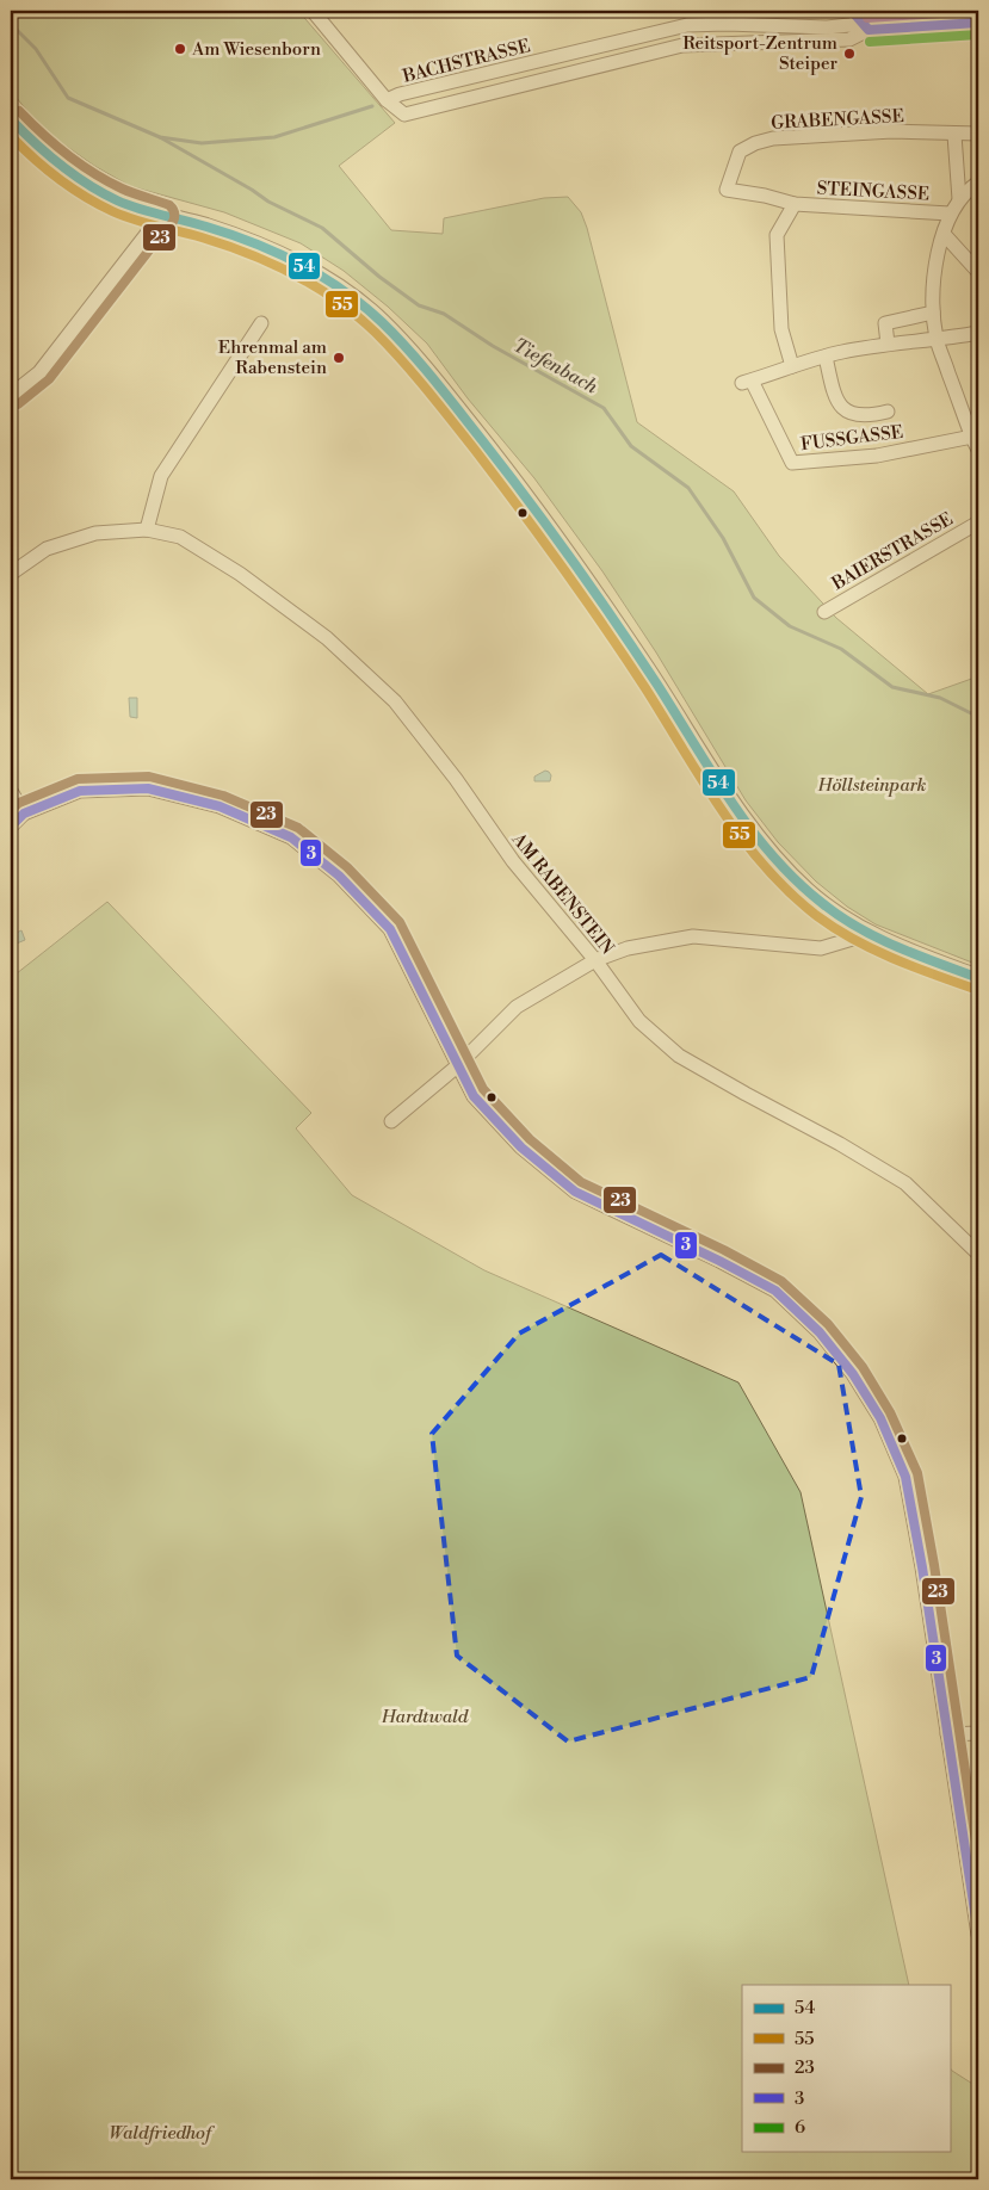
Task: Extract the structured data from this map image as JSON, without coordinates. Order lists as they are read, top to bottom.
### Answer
{
  "streets": {
    "street": [
      "BACHSTRASSE",
      "GRABENGASSE",
      "STEINGASSE",
      "FUSSGASSE",
      "BAIERSTRASSE",
      "AM RABENSTEIN"
    ]
  },
  "crossings": [
    ["GRABENGASSE", "STEINGASSE"]
  ],
  "water": ["Tiefenbach"],
  "parks": ["Höllsteinpark", "Hardtwald", "Waldfriedhof"],
  "places": ["Am Wiesenborn", "Reitsport-Zentrum Steiper", "Ehrenmal am Rabenstein"],
  "lines": [
    "transit line 3",
    "transit line 6",
    "transit line 23",
    "transit line 54",
    "transit line 55"
  ],
  "legend": [
    "54",
    "55",
    "23",
    "3",
    "6"
  ]
}
